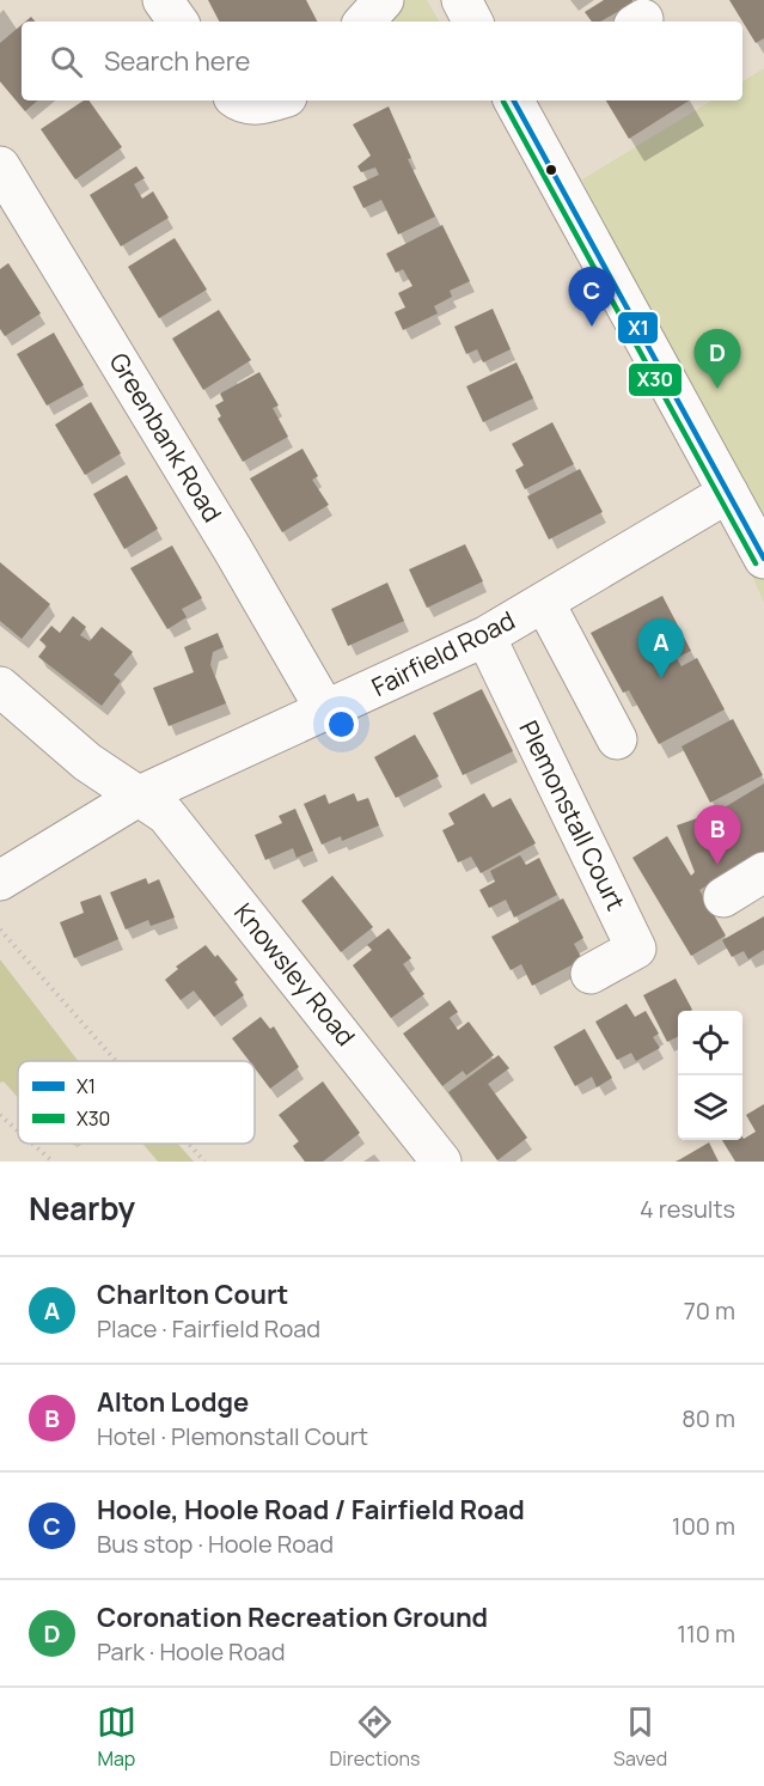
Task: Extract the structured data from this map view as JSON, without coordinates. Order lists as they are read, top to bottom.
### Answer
{
  "streets": {
    "main road": [
      "Greenbank Road",
      "Fairfield Road",
      "Plemonstall Court",
      "Knowsley Road"
    ]
  },
  "crossings": [
    ["Greenbank Road", "Fairfield Road"],
    ["Fairfield Road", "Plemonstall Court"],
    ["Fairfield Road", "Knowsley Road"]
  ],
  "lines": ["transit line X1", "transit line X30"],
  "legend": ["X1", "X30"],
  "page": {
    "search": "Search here",
    "pins": [
      "C",
      "D",
      "A",
      "B"
    ],
    "heading": ["Nearby", "4 results"],
    "list": [
      {
        "mark": "A",
        "name": "Charlton Court",
        "note": "Place · Fairfield Road",
        "value": "70 m"
      },
      {
        "mark": "B",
        "name": "Alton Lodge",
        "note": "Hotel · Plemonstall Court",
        "value": "80 m"
      },
      {
        "mark": "C",
        "name": "Hoole, Hoole Road / Fairfield Road",
        "note": "Bus stop · Hoole Road",
        "value": "100 m"
      },
      {
        "mark": "D",
        "name": "Coronation Recreation Ground",
        "note": "Park · Hoole Road",
        "value": "110 m"
      }
    ],
    "nav": ["Map", "Directions", "Saved"]
  }
}
